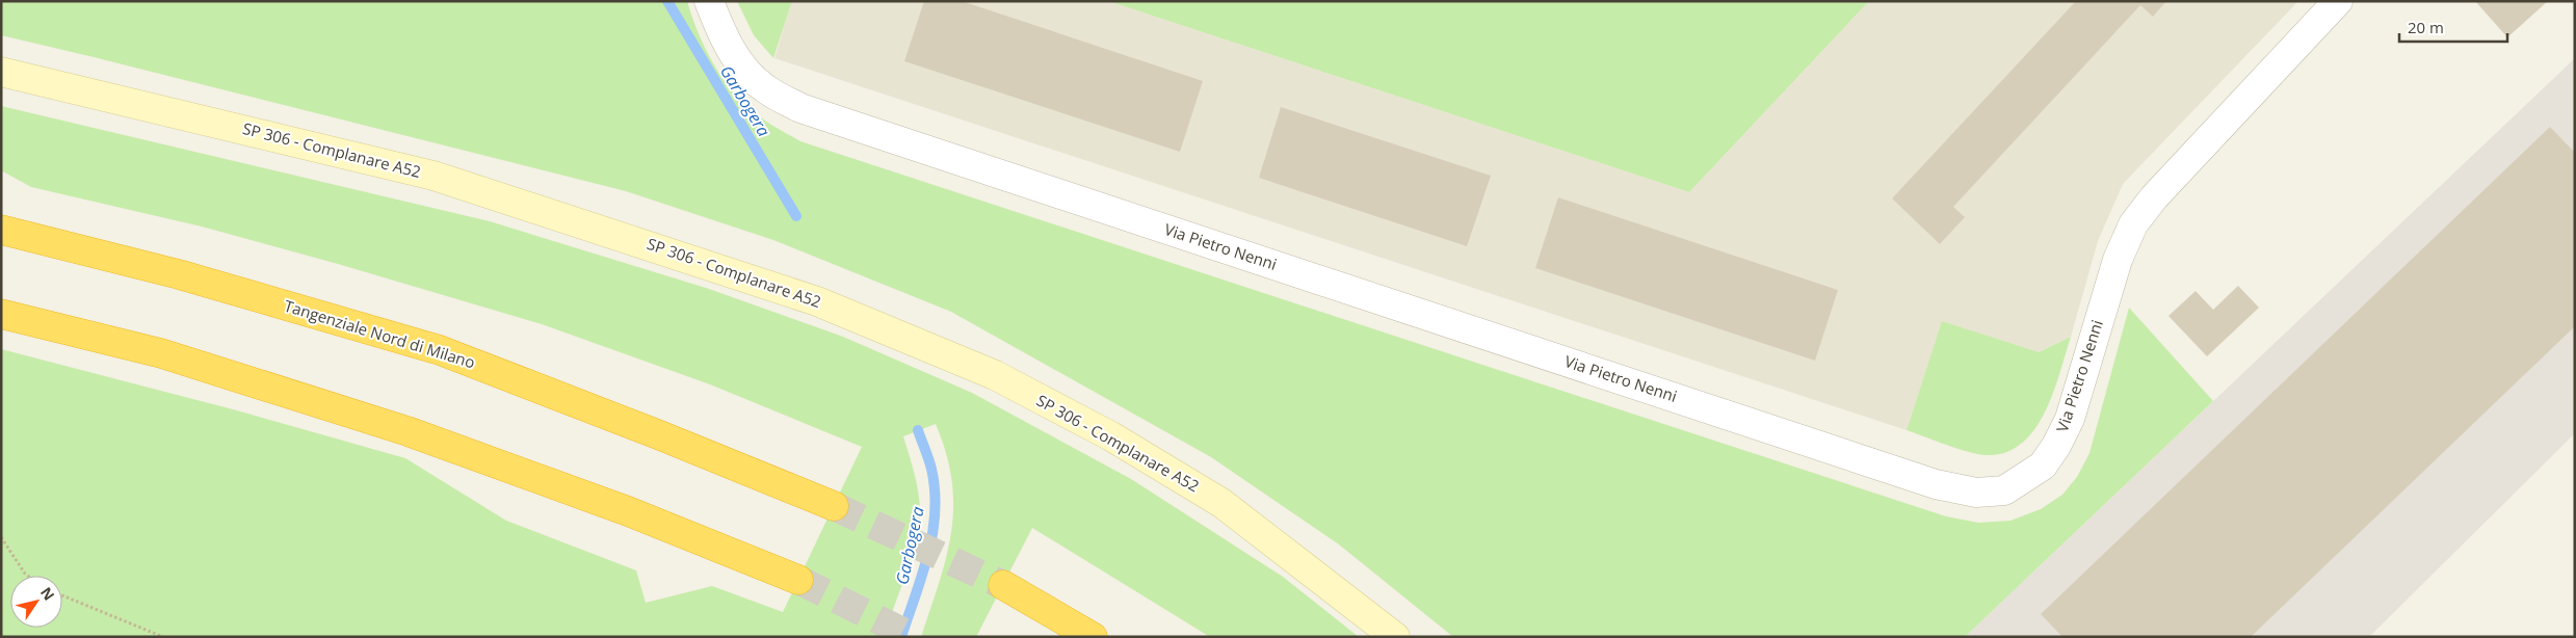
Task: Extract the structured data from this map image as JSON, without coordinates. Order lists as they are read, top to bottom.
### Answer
{
  "streets": {
    "highway": ["Tangenziale Nord di Milano"],
    "main road": ["SP 306 - Complanare A52"],
    "street": ["Via Pietro Nenni"]
  },
  "water": ["Garbogera"],
  "scale_bar": "20 m",
  "north": "top right"
}
